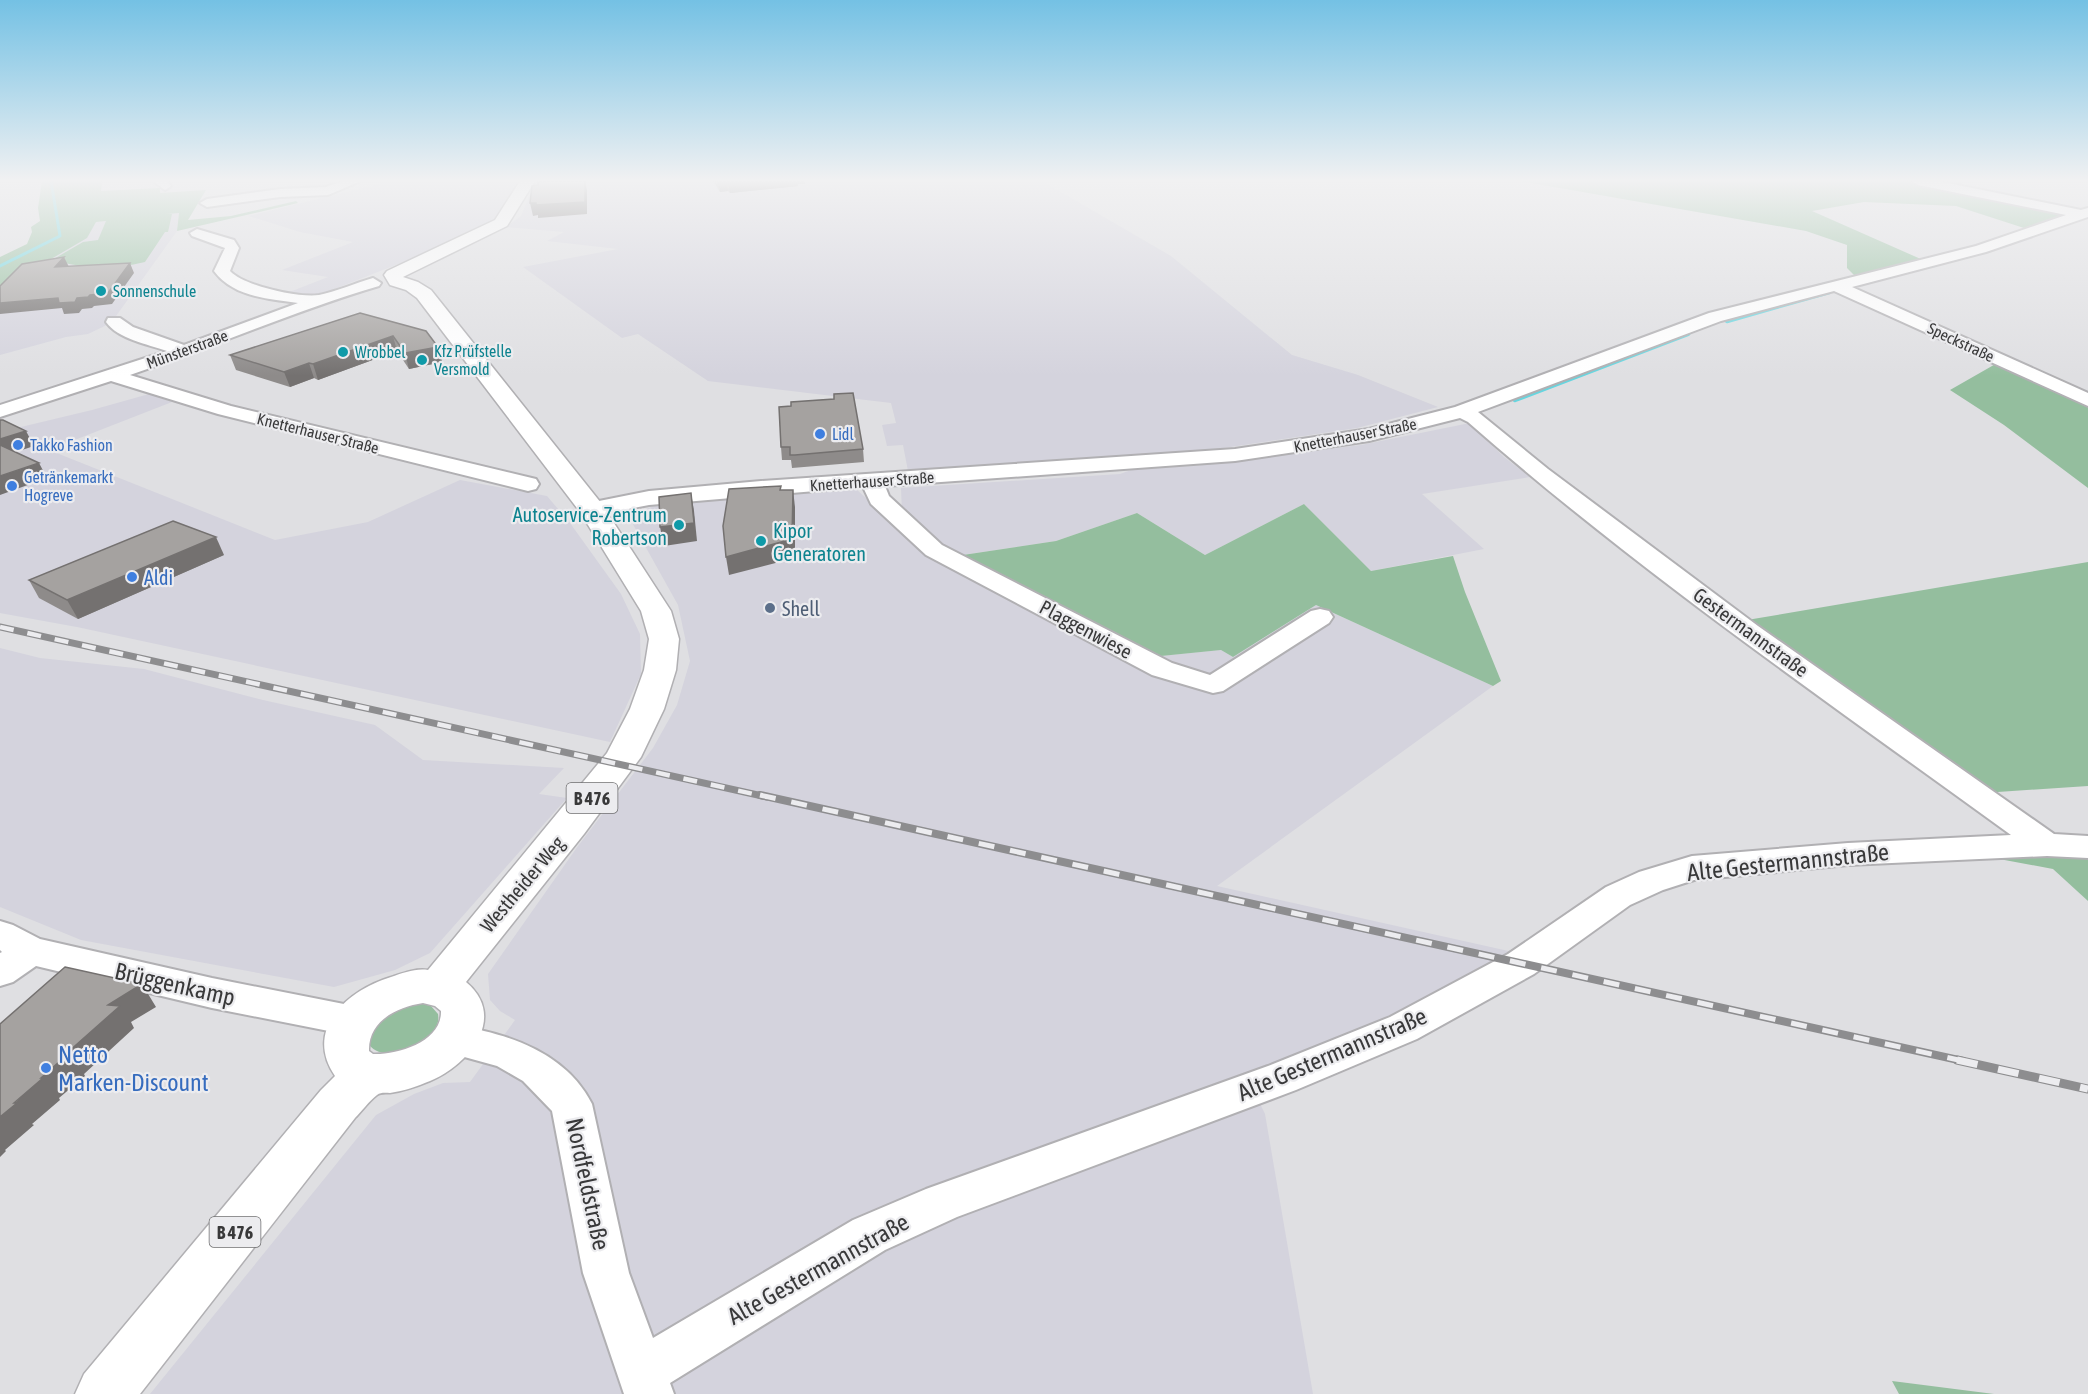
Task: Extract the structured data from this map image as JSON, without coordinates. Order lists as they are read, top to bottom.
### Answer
{
  "streets": {
    "main road": ["Münsterstraße", "B 476", "Westheider Weg"],
    "street": [
      "Speckstraße",
      "Knetterhauser Straße",
      "Plaggenwiese",
      "Gestermannstraße",
      "Alte Gestermannstraße",
      "Brüggenkamp",
      "Nordfeldstraße"
    ]
  },
  "crossings": [
    ["Speckstraße", "Knetterhauser Straße"],
    ["Münsterstraße", "Knetterhauser Straße"],
    ["Münsterstraße", "Westheider Weg"],
    ["Knetterhauser Straße", "Plaggenwiese"],
    ["Knetterhauser Straße", "Gestermannstraße"],
    ["Knetterhauser Straße", "Westheider Weg"],
    ["Gestermannstraße", "Alte Gestermannstraße"],
    ["B 476", "Westheider Weg"],
    ["B 476", "Brüggenkamp"],
    ["B 476", "Nordfeldstraße"],
    ["Alte Gestermannstraße", "Nordfeldstraße"],
    ["Westheider Weg", "Brüggenkamp"],
    ["Westheider Weg", "Nordfeldstraße"],
    ["Brüggenkamp", "Nordfeldstraße"]
  ],
  "places": [
    "Sonnenschule",
    "Wrobbel",
    "Kfz Prüfstelle Versmold",
    "Lidl",
    "Takko Fashion",
    "Getränkemarkt Hogreve",
    "Autoservice-Zentrum Robertson",
    "Kipor Generatoren",
    "Aldi",
    "Shell",
    "Netto Marken-Discount"
  ]
}
